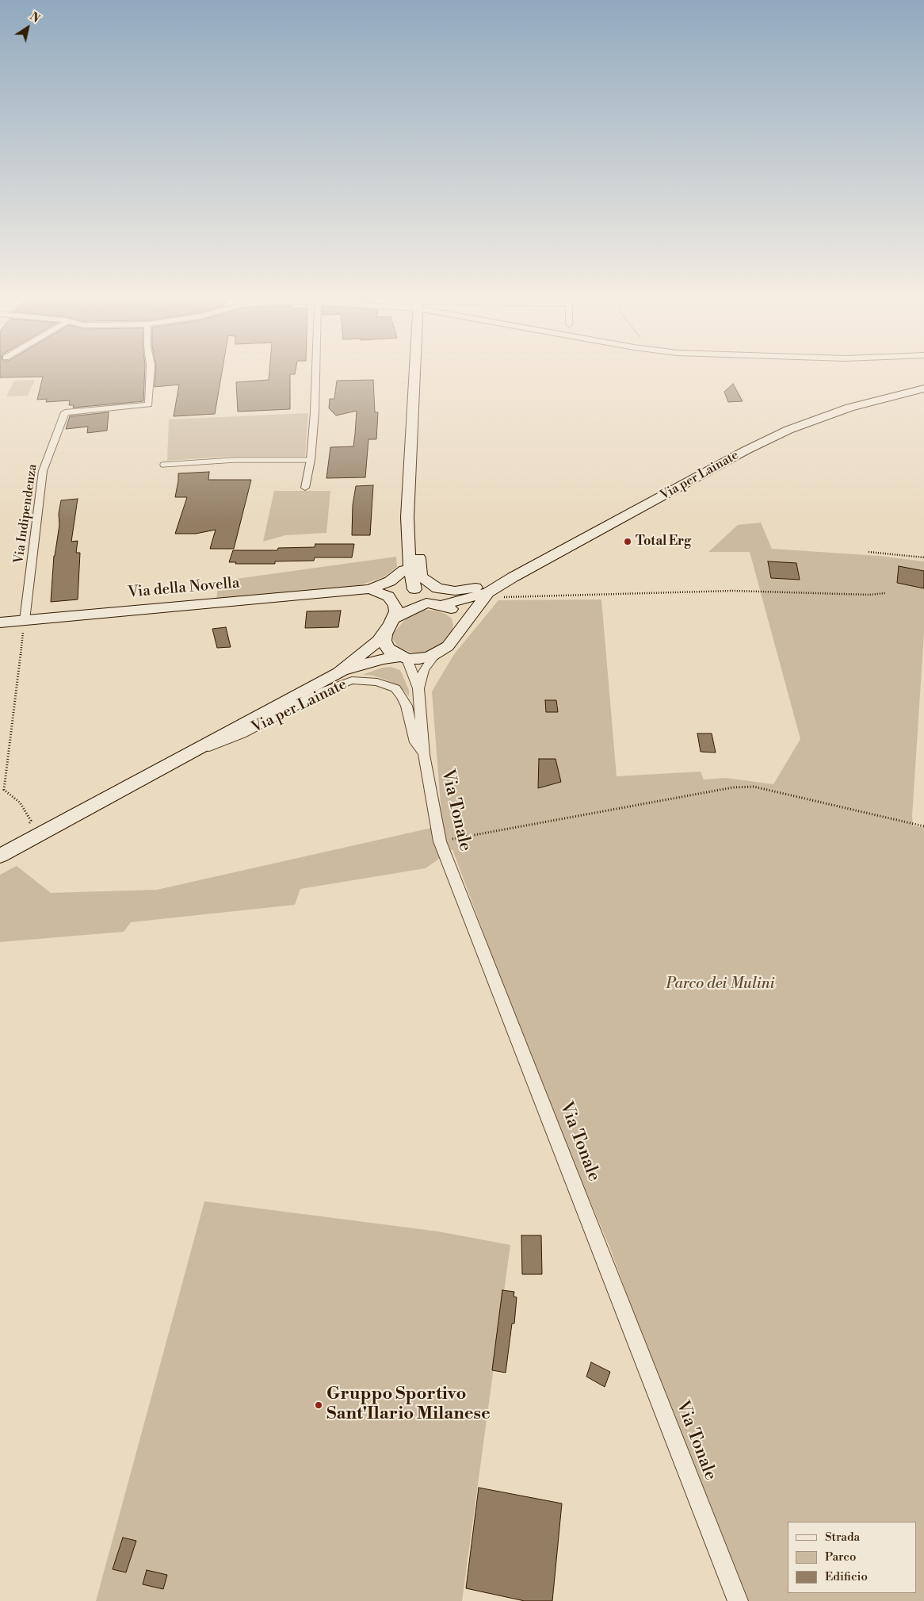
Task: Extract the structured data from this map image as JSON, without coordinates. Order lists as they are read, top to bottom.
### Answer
{
  "streets": {
    "street": [
      "Via per Lainate",
      "Via Indipendenza",
      "Via della Novella",
      "Via Tonale"
    ]
  },
  "crossings": [
    ["Via per Lainate", "Via Tonale"],
    ["Via Indipendenza", "Via della Novella"]
  ],
  "parks": ["Parco dei Mulini"],
  "places": ["Total Erg", "Gruppo Sportivo Sant'Ilario Milanese"],
  "legend": ["Strada", "Parco", "Edificio"],
  "north": "top right"
}
